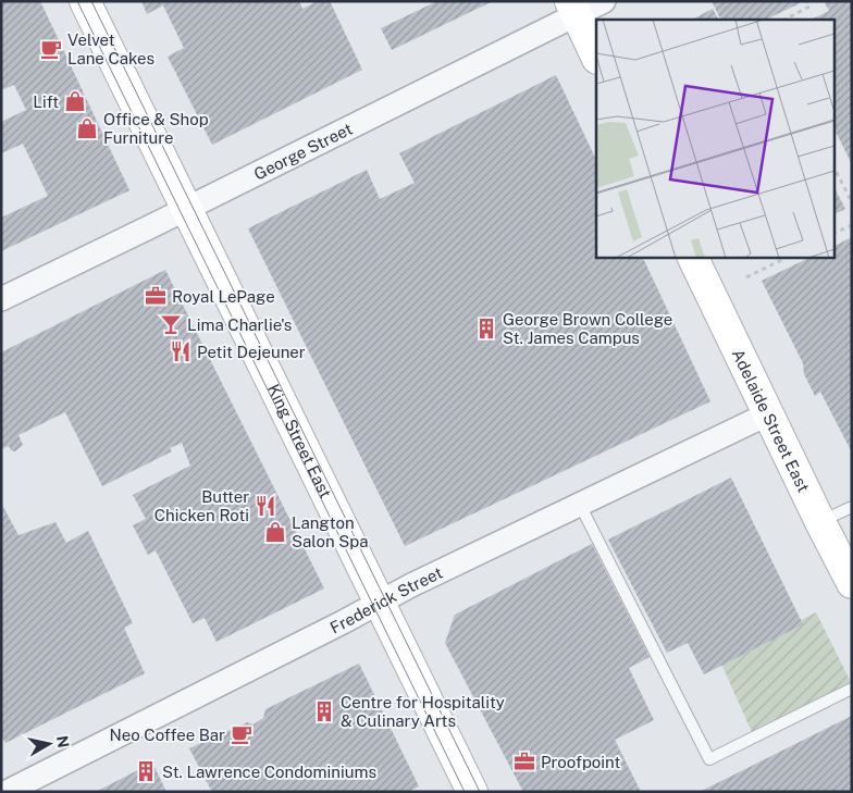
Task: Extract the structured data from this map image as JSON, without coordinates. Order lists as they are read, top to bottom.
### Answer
{
  "streets": {
    "main road": ["Adelaide Street East", "King Street East"],
    "street": ["George Street", "Frederick Street"]
  },
  "crossings": [
    ["George Street", "King Street East"],
    ["Adelaide Street East", "Frederick Street"],
    ["King Street East", "Frederick Street"]
  ],
  "places": {
    "cafe": ["Velvet Lane Cakes", "Neo Coffee Bar"],
    "shop": ["Lift", "Office & Shop Furniture", "Langton Salon Spa"],
    "office": ["Royal LePage", "Proofpoint"],
    "bar": ["Lima Charlie's"],
    "building": ["George Brown College St. James Campus", "Centre for Hospitality & Culinary Arts", "St. Lawrence Condominiums"],
    "restaurant": ["Petit Dejeuner", "Butter Chicken Roti"]
  },
  "north": "right"
}
